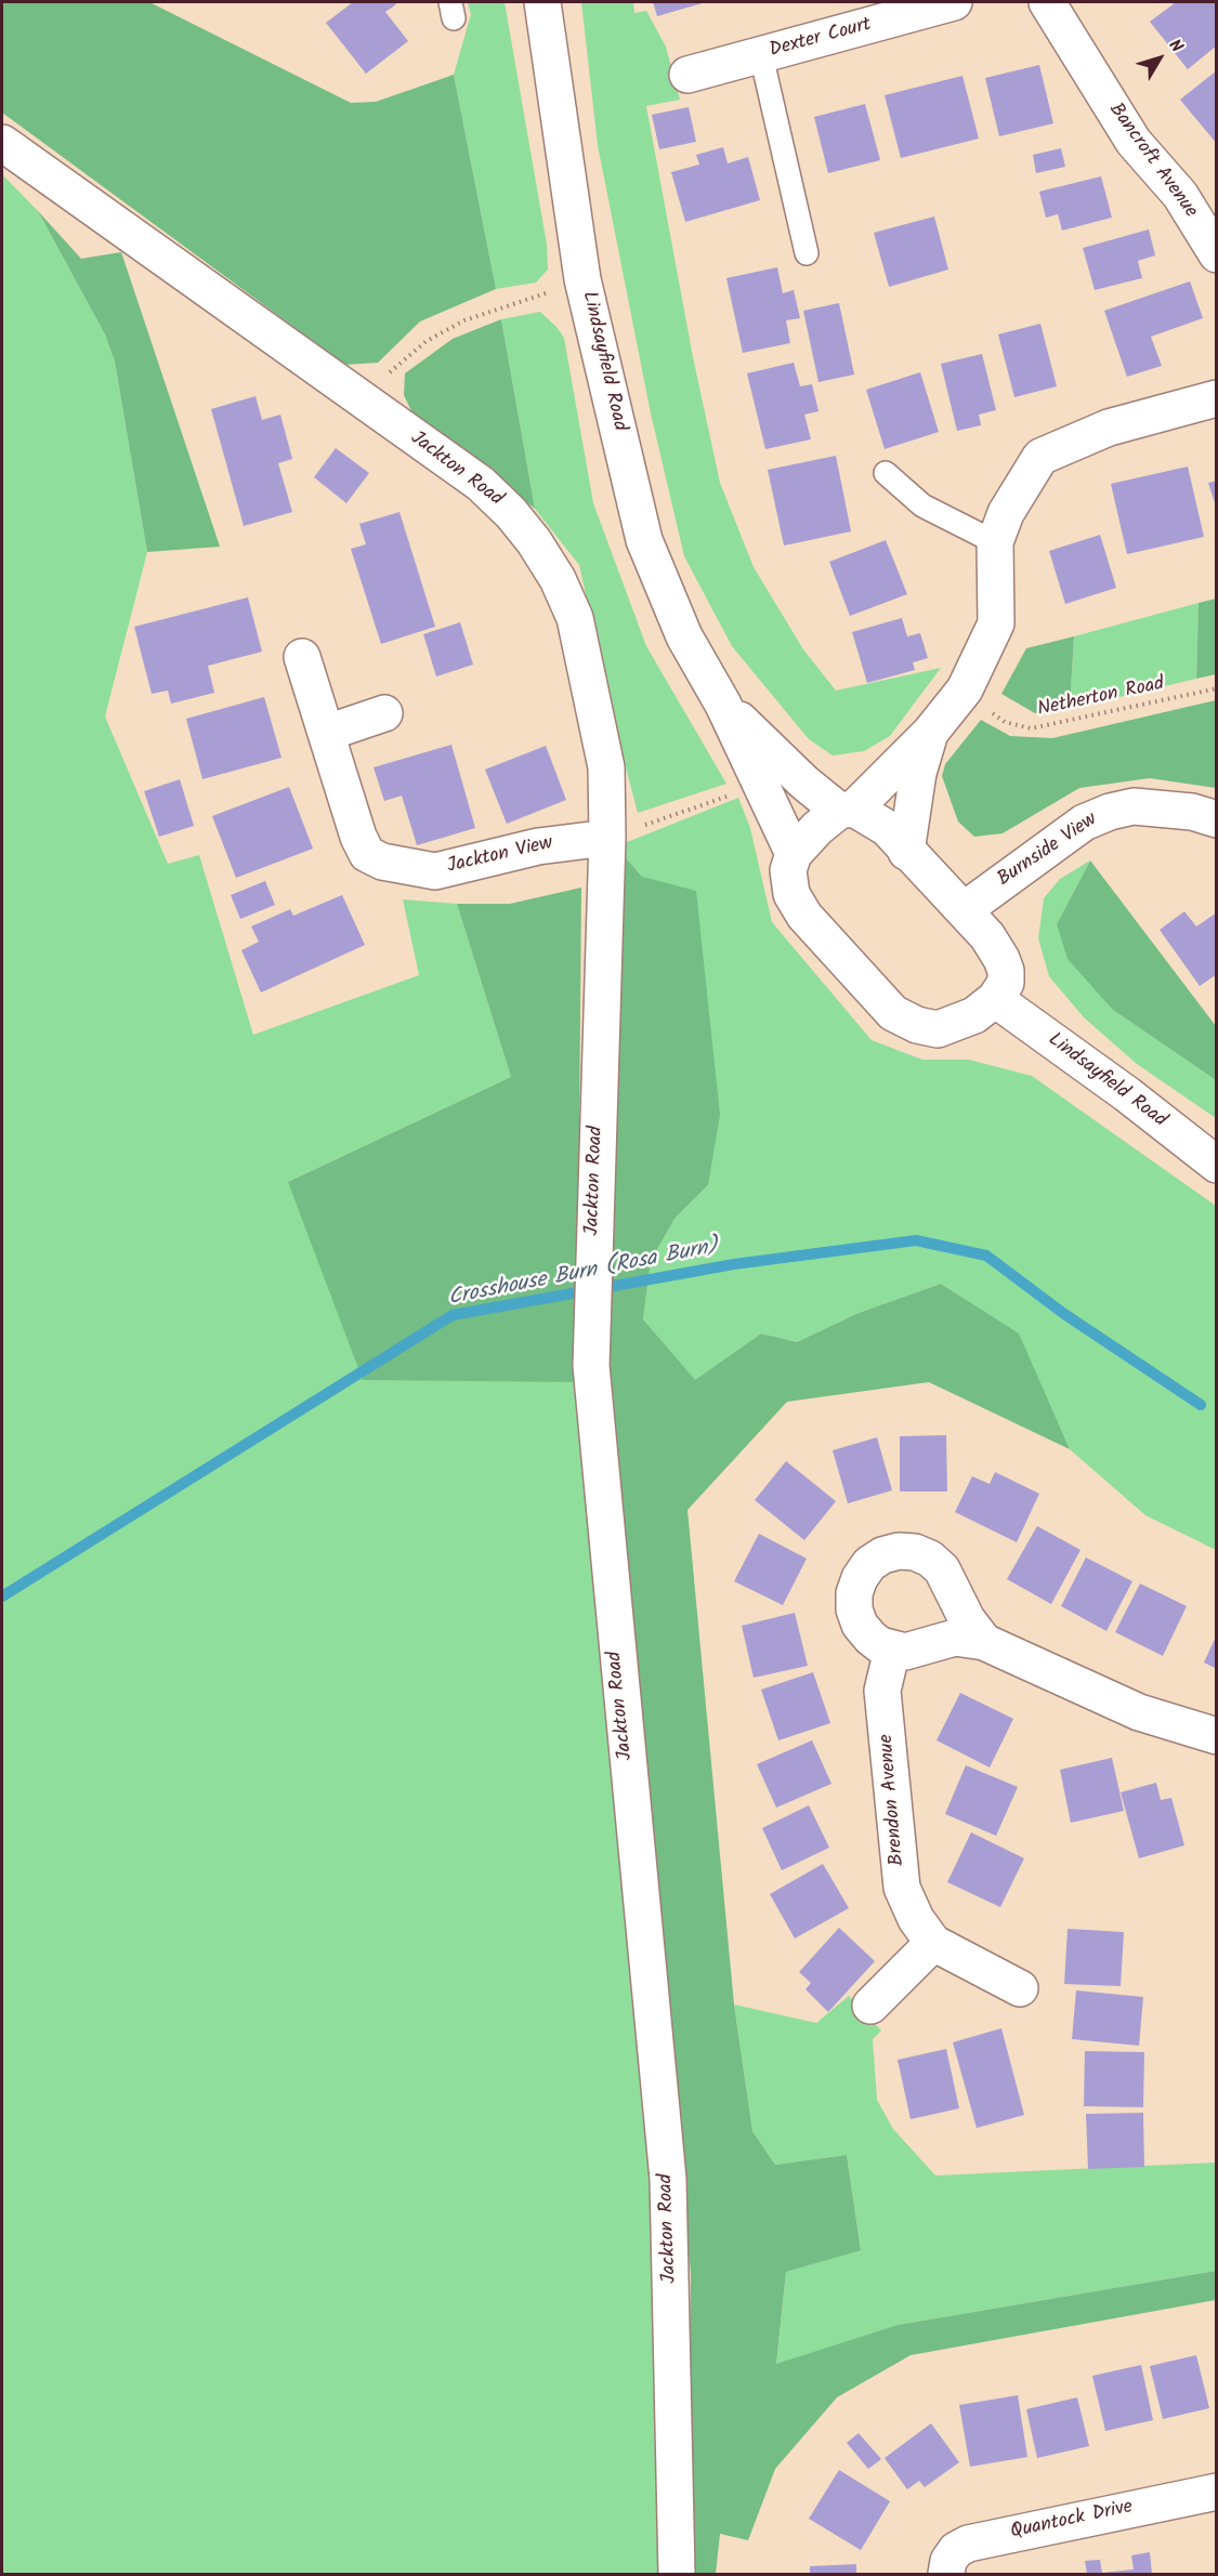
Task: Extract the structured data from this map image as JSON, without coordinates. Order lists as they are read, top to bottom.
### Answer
{
  "streets": {
    "street": [
      "Dexter Court",
      "Bancroft Avenue",
      "Lindsayfield Road",
      "Jackton Road",
      "Burnside View",
      "Jackton View",
      "Brendon Avenue",
      "Quantock Drive"
    ],
    "path": ["Netherton Road"]
  },
  "crossings": [
    ["Lindsayfield Road", "Burnside View"],
    ["Jackton Road", "Jackton View"]
  ],
  "water": ["Crosshouse Burn (Rosa Burn)"],
  "north": "top right"
}
